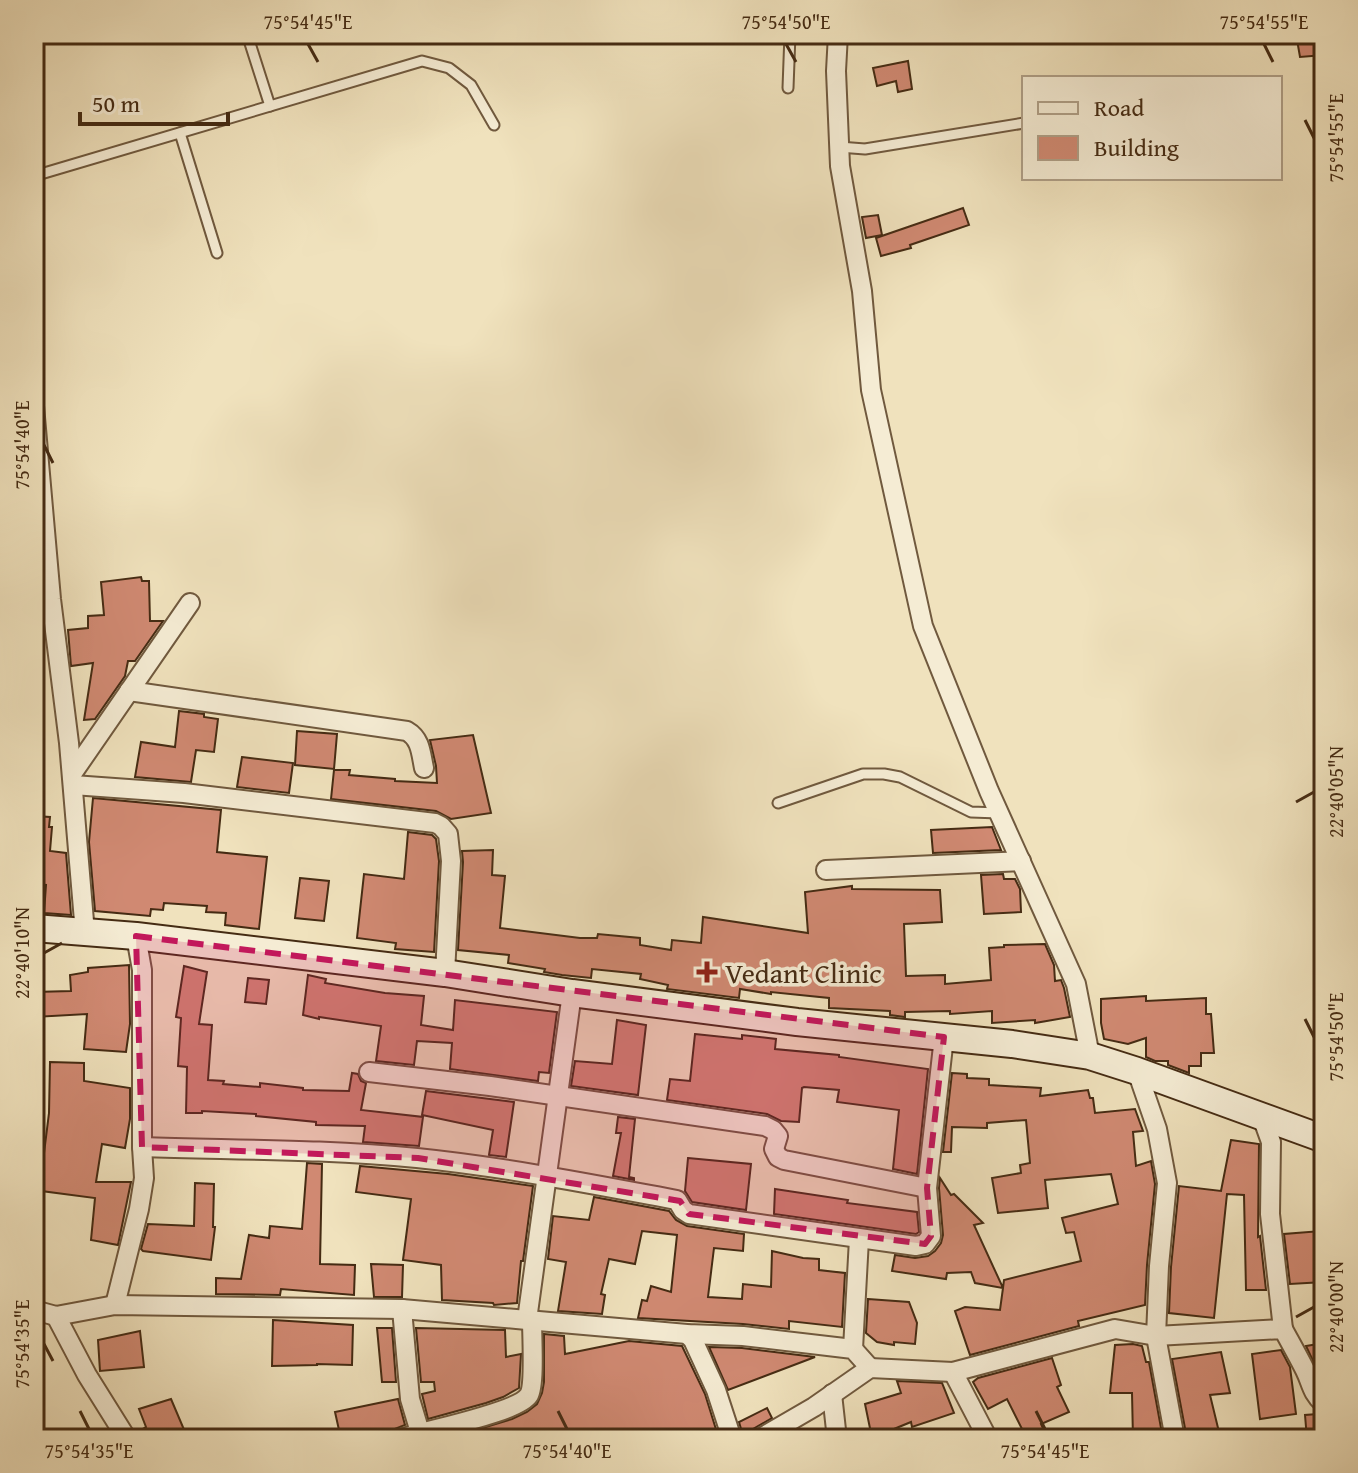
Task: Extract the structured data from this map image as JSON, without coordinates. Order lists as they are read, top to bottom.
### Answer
{
  "places": {
    "health": ["Vedant Clinic"]
  },
  "legend": ["Road", "Building"],
  "scale_bar": "50 m",
  "coordinates": [
    "75°54'45\"E",
    "75°54'50\"E",
    "75°54'55\"E",
    "75°54'40\"E",
    "22°40'05\"N",
    "22°40'10\"N",
    "22°40'00\"N",
    "75°54'35\"E"
  ]
}
